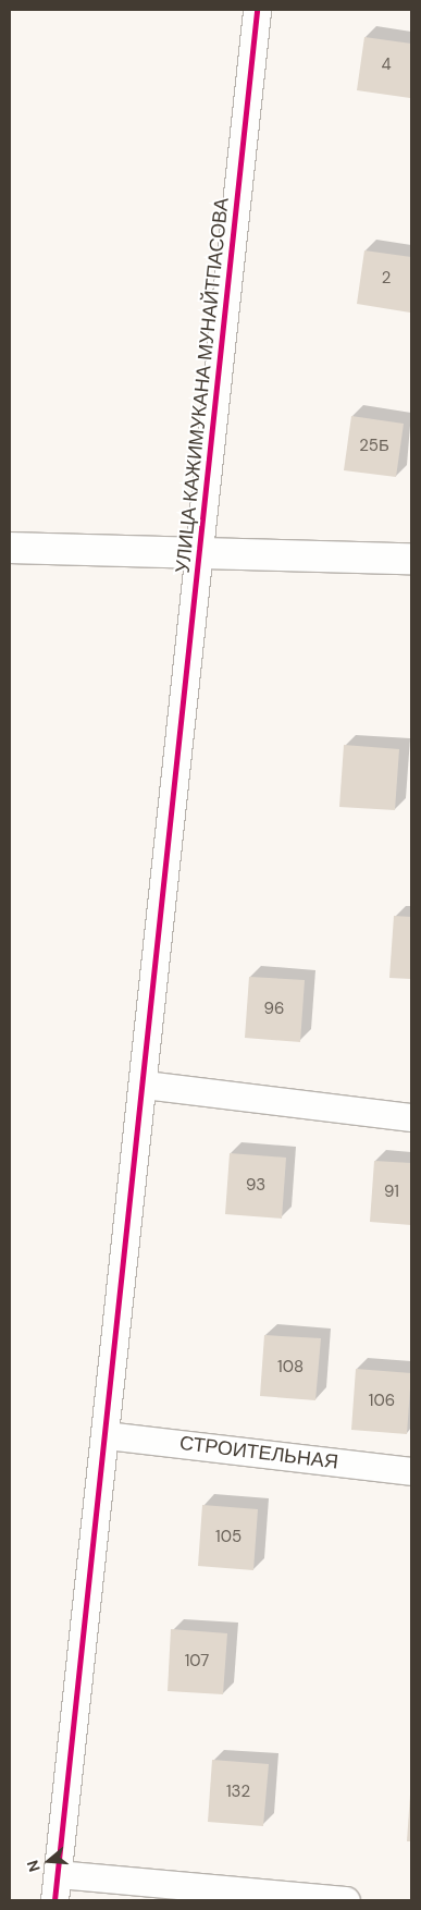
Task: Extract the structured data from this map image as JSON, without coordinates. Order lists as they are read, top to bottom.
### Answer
{
  "streets": {
    "street": ["УЛИЦА КАЖИМУКАНА МУНАЙТПАСОВА", "СТРОИТЕЛЬНАЯ"]
  },
  "crossings": [
    ["УЛИЦА КАЖИМУКАНА МУНАЙТПАСОВА", "СТРОИТЕЛЬНАЯ"]
  ],
  "house_numbers": [
    "4",
    "2",
    "25Б",
    "96",
    "93",
    "91",
    "108",
    "106",
    "105",
    "107",
    "132"
  ],
  "north": "left"
}
